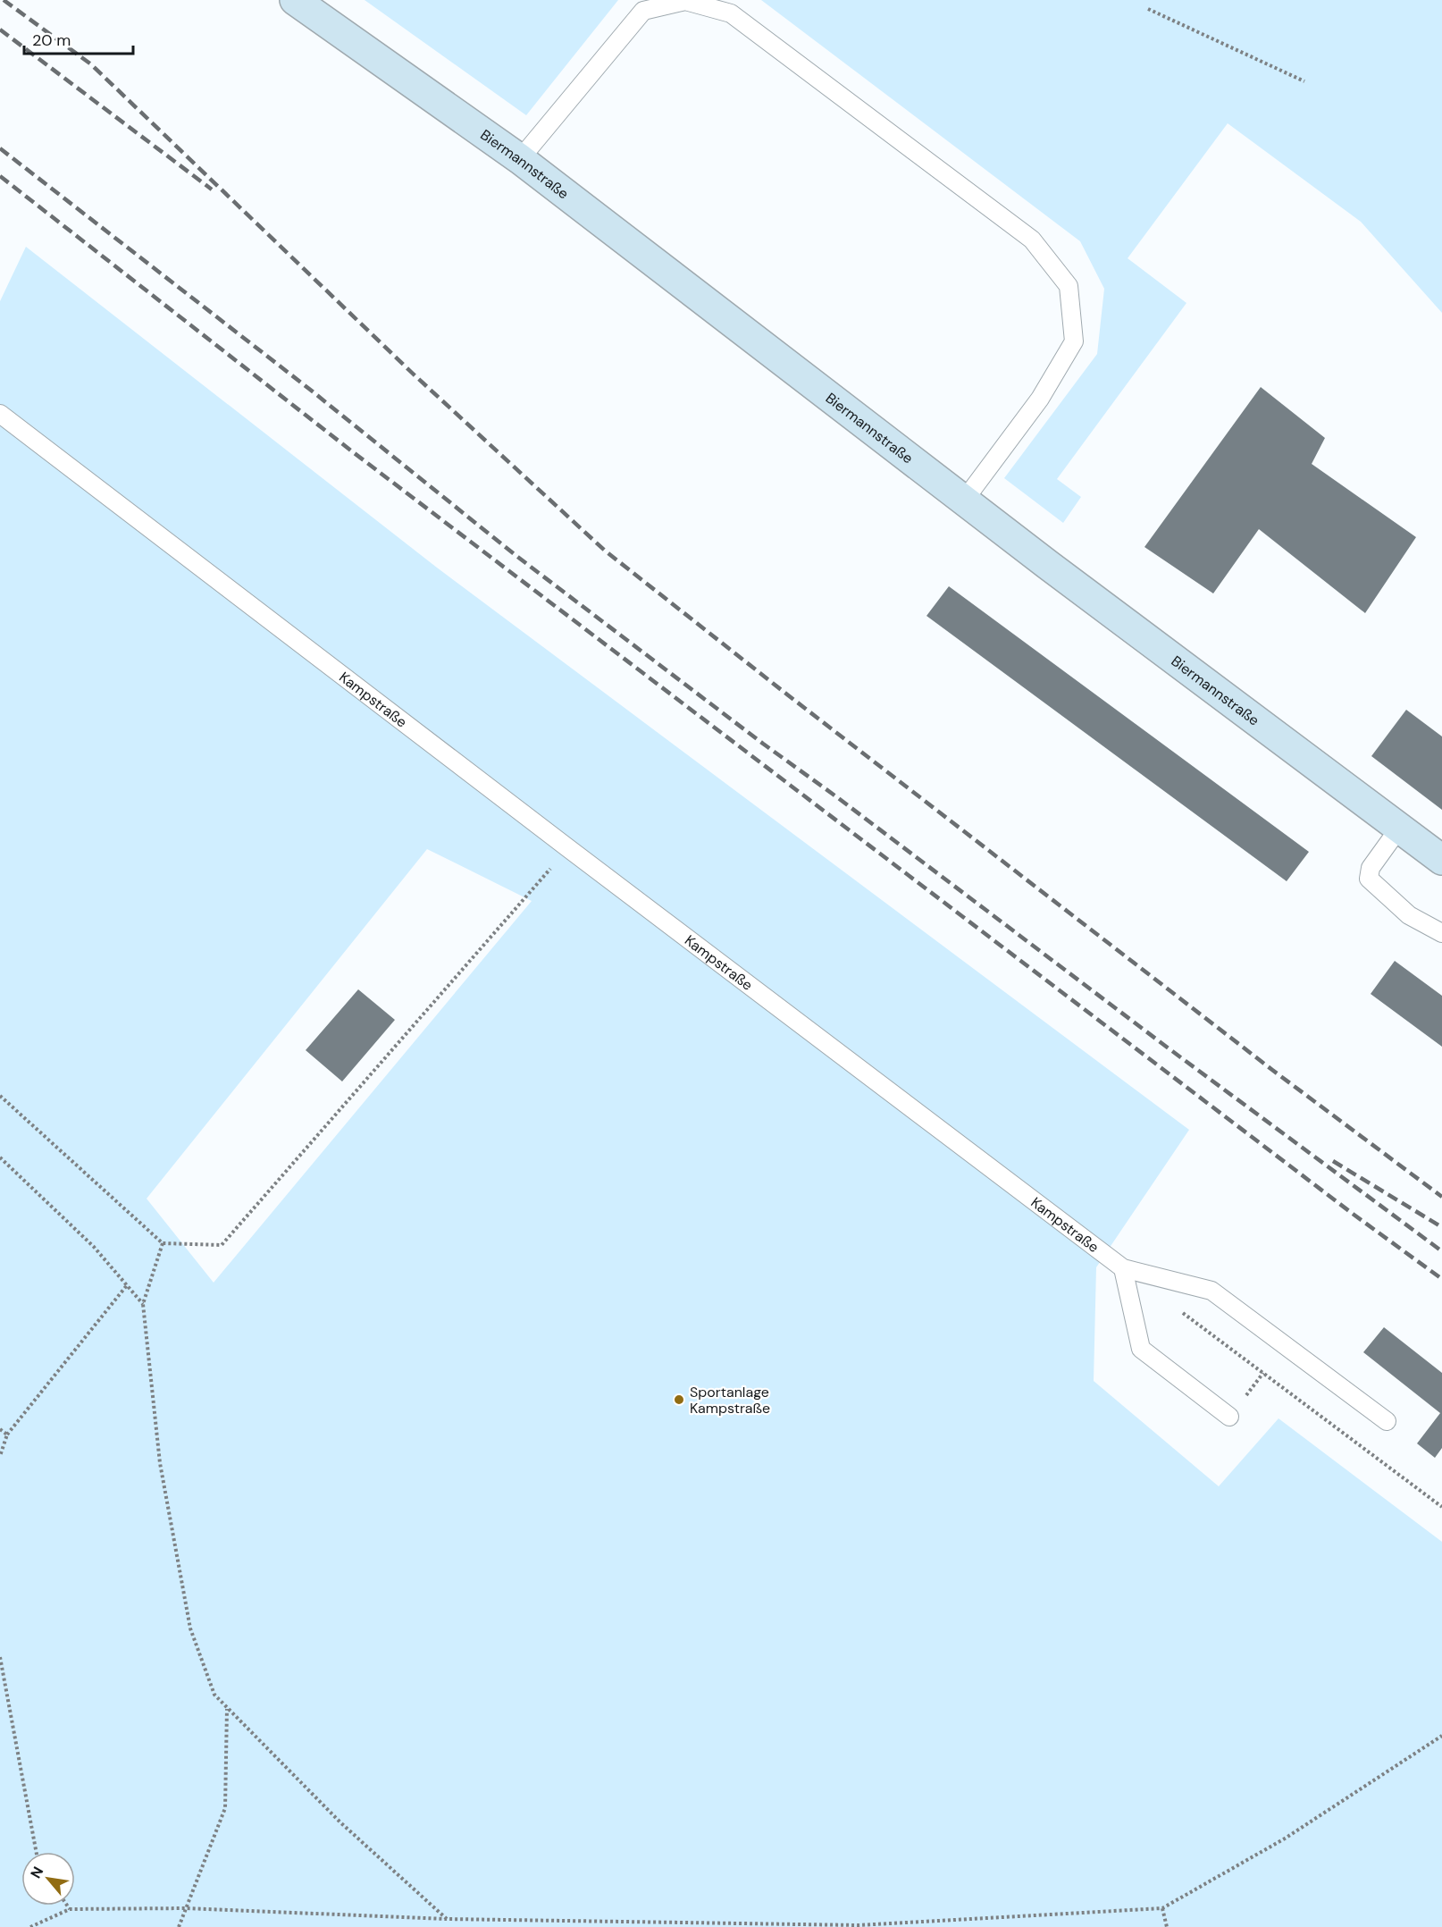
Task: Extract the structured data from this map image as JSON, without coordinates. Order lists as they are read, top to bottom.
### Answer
{
  "streets": {
    "street": ["Biermannstraße"],
    "lane": ["Kampstraße"]
  },
  "places": ["Sportanlage Kampstraße"],
  "scale_bar": "20 m",
  "north": "top left"
}
